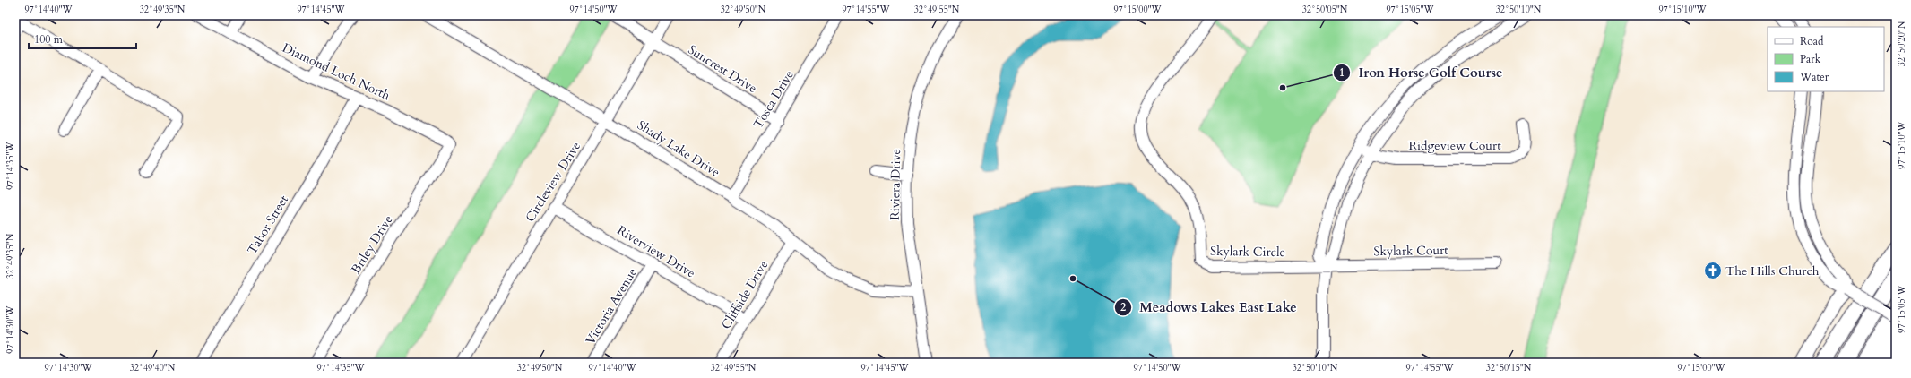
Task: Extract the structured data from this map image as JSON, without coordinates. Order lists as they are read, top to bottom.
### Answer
{
  "streets": {
    "street": [
      "Suncrest Drive",
      "Diamond Loch North",
      "Tosca Drive",
      "Ridgeview Court",
      "Shady Lake Drive",
      "Circleview Drive",
      "Riviera Drive",
      "Tabor Street",
      "Briley Drive",
      "Skylark Court",
      "Riverview Drive",
      "Skylark Circle",
      "Cliffside Drive",
      "Victoria Avenue"
    ]
  },
  "crossings": [
    ["Suncrest Drive", "Tosca Drive"],
    ["Suncrest Drive", "Circleview Drive"],
    ["Diamond Loch North", "Tabor Street"],
    ["Diamond Loch North", "Briley Drive"],
    ["Tosca Drive", "Shady Lake Drive"],
    ["Shady Lake Drive", "Circleview Drive"],
    ["Shady Lake Drive", "Riviera Drive"],
    ["Shady Lake Drive", "Cliffside Drive"],
    ["Circleview Drive", "Riverview Drive"],
    ["Skylark Court", "Skylark Circle"],
    ["Riverview Drive", "Cliffside Drive"],
    ["Riverview Drive", "Victoria Avenue"]
  ],
  "places": {
    "other": ["Iron Horse Golf Course", "Meadows Lakes East Lake"],
    "church": ["The Hills Church"]
  },
  "legend": ["Road", "Park", "Water"],
  "scale_bar": "100 m",
  "coordinates": [
    "97°14'40\"W",
    "32°49'35\"N",
    "97°14'45\"W",
    "97°14'50\"W",
    "32°49'50\"N",
    "97°14'55\"W",
    "32°49'55\"N",
    "97°15'00\"W",
    "32°50'05\"N",
    "97°15'05\"W",
    "32°50'10\"N",
    "97°15'10\"W",
    "32°50'20\"N",
    "97°14'35\"W",
    "97°14'30\"W",
    "32°49'40\"N",
    "32°50'15\"N"
  ]
}
